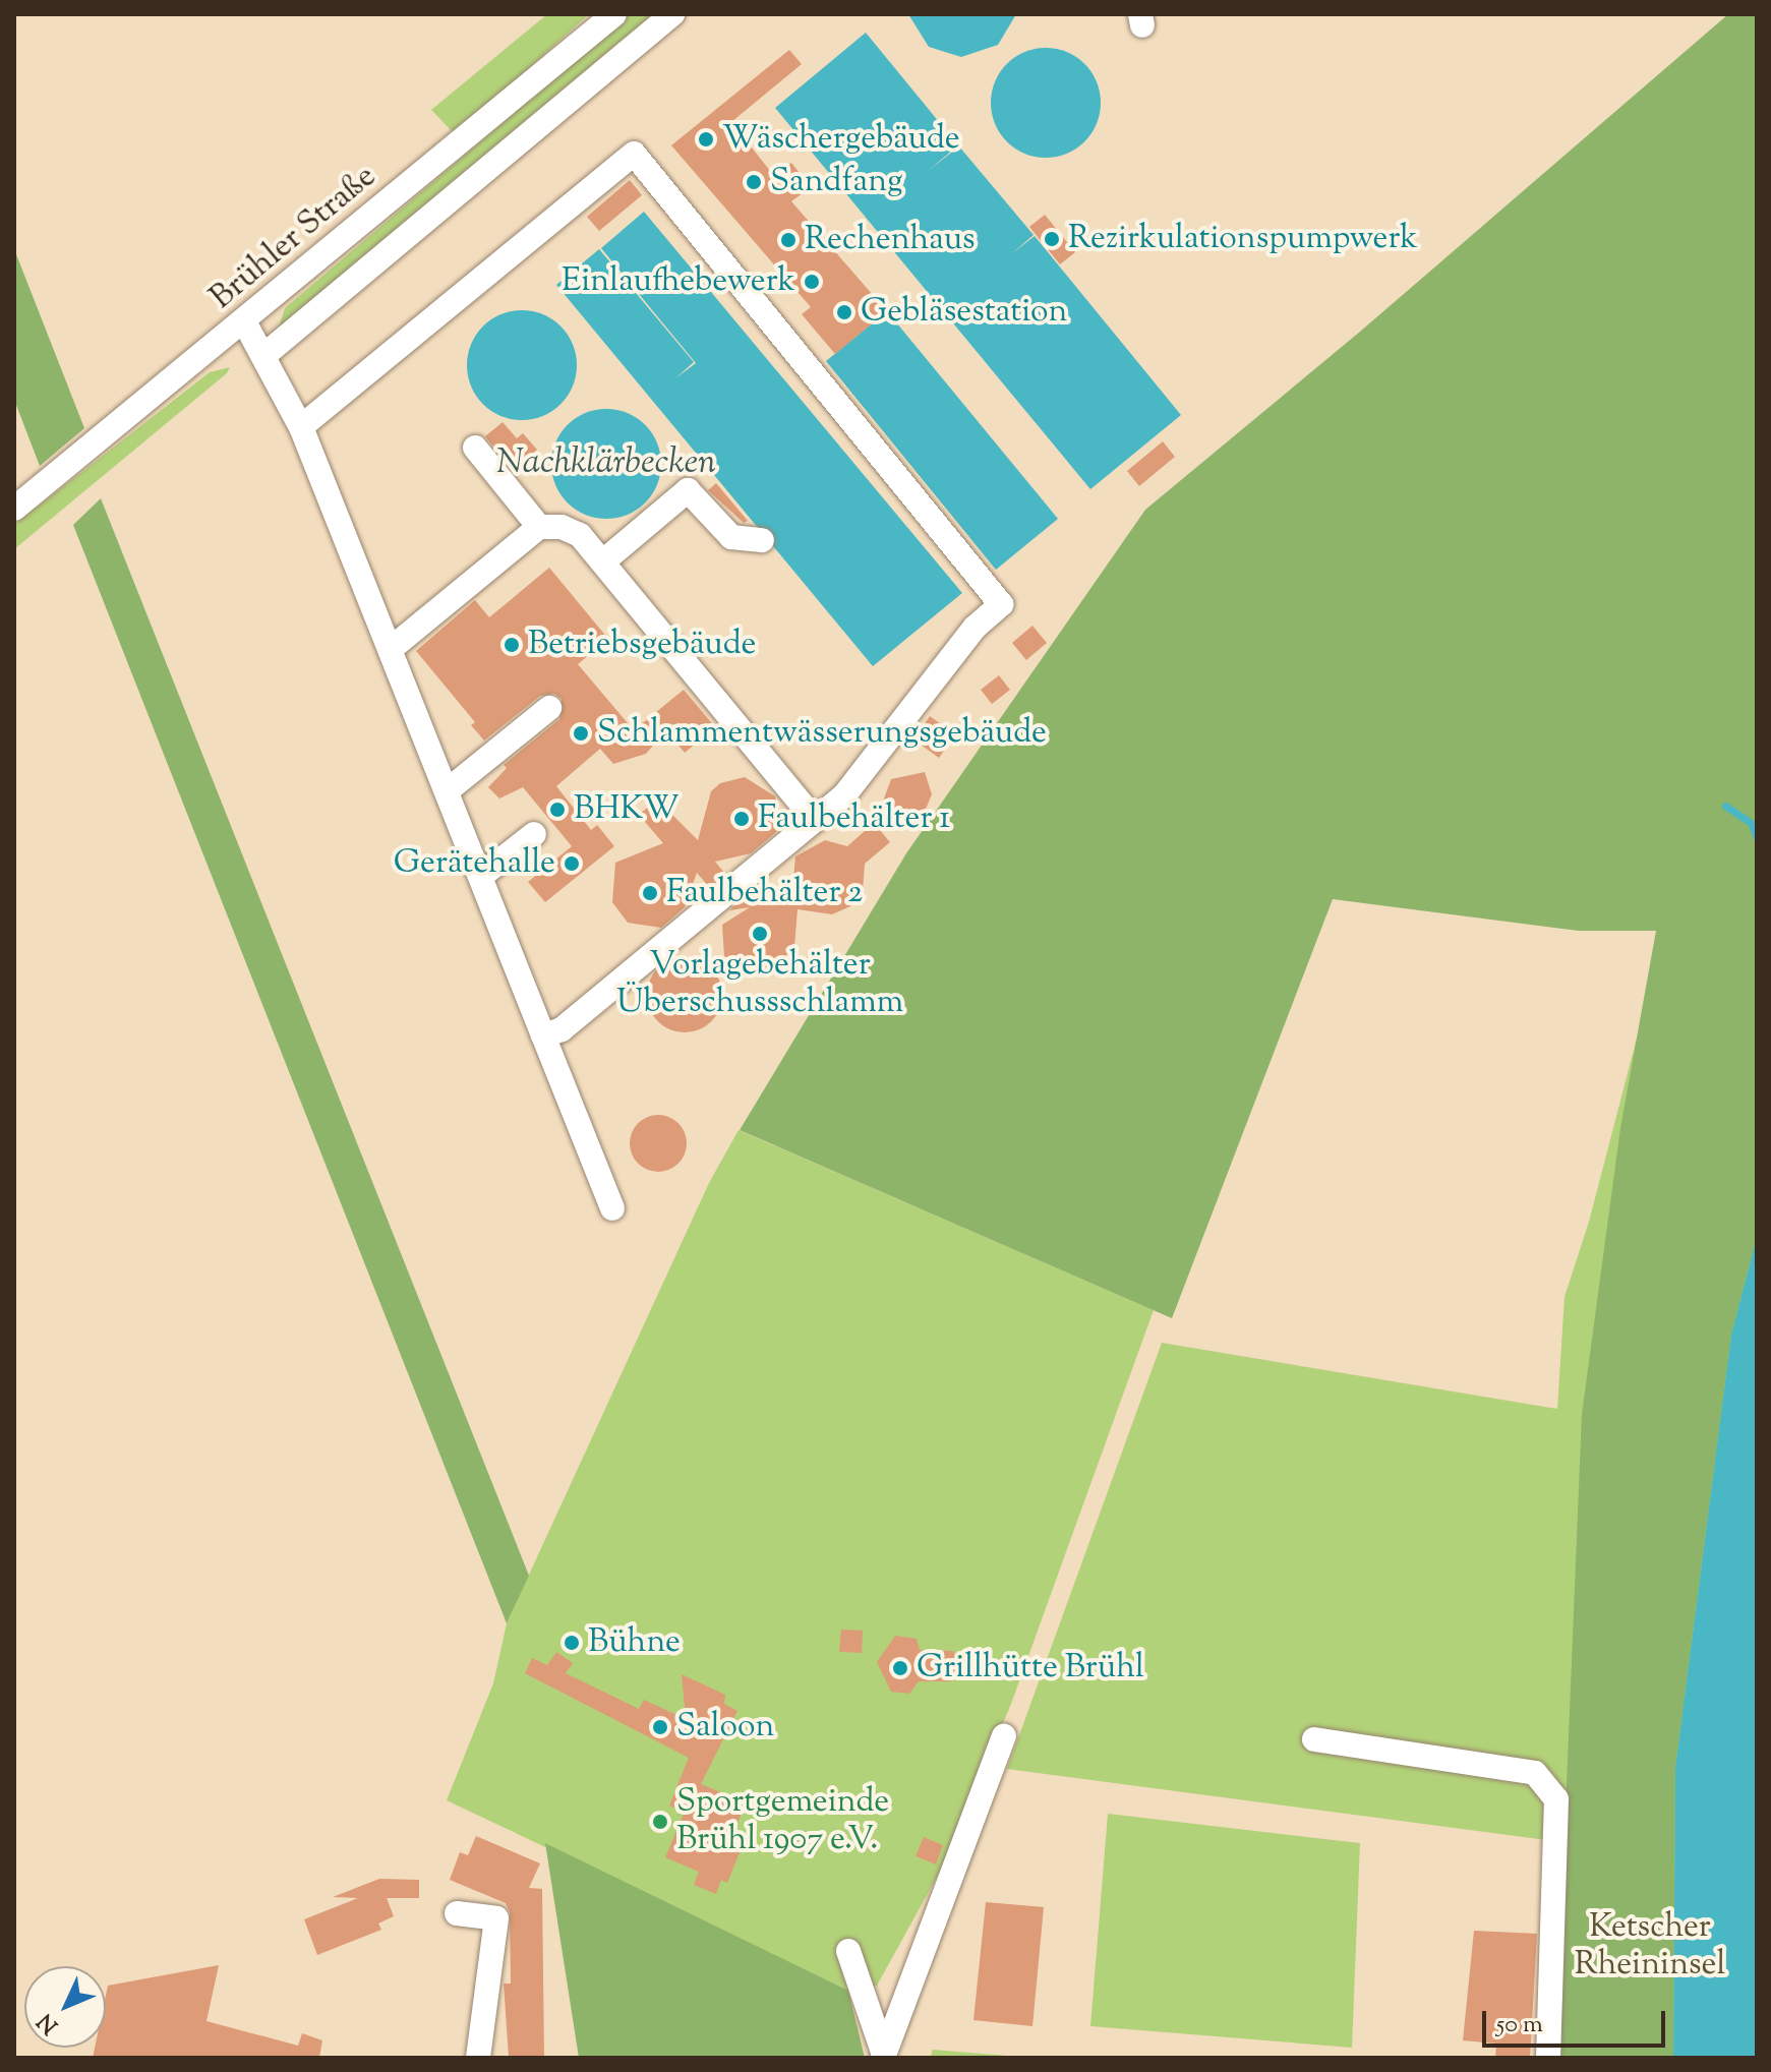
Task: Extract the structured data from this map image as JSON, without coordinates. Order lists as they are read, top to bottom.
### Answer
{
  "streets": {
    "street": ["Brühler Straße"]
  },
  "water": ["Nachklärbecken"],
  "parks": ["Ketscher Rheininsel"],
  "places": [
    "Wäschergebäude",
    "Sandfang",
    "Rezirkulationspumpwerk",
    "Rechenhaus",
    "Einlaufhebewerk",
    "Gebläsestation",
    "Betriebsgebäude",
    "Schlammentwässerungsgebäude",
    "BHKW",
    "Faulbehälter 1",
    "Gerätehalle",
    "Faulbehälter 2",
    "Vorlagebehälter Überschussschlamm",
    "Bühne",
    "Grillhütte Brühl",
    "Saloon",
    "Sportgemeinde Brühl 1907 e.V."
  ],
  "scale_bar": "50 m",
  "north": "bottom left"
}
